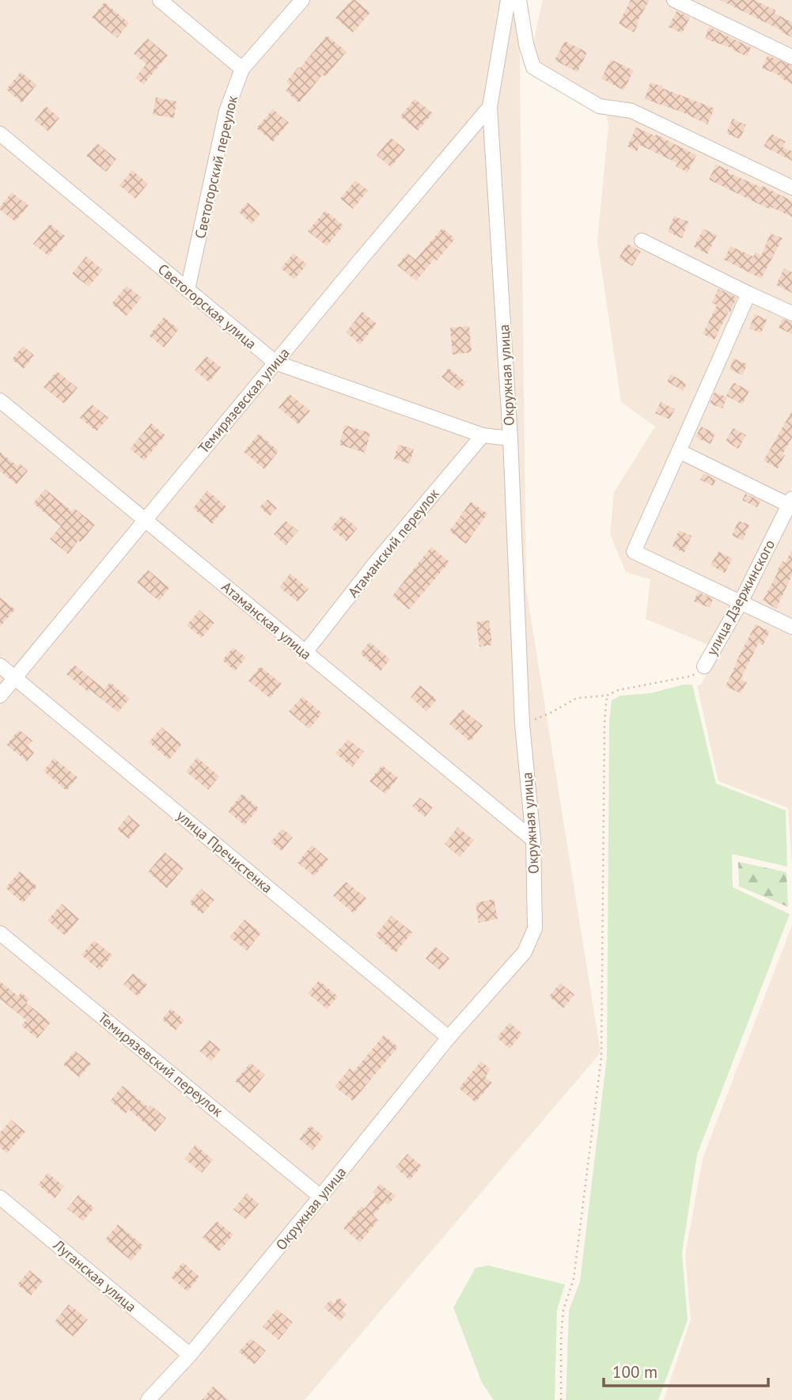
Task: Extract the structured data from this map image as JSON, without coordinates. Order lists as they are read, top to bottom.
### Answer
{
  "streets": {
    "street": [
      "Светогорский переулок",
      "Светогорская улица",
      "Окружная улица",
      "Темирязевская улица",
      "Атаманский переулок",
      "улица Дзержинского",
      "Атаманская улица",
      "улица Пречистенка",
      "Темирязевский переулок",
      "Луганская улица"
    ]
  },
  "crossings": [
    ["Светогорский переулок", "Светогорская улица"],
    ["Светогорская улица", "Окружная улица"],
    ["Светогорская улица", "Темирязевская улица"],
    ["Светогорская улица", "Атаманский переулок"],
    ["Окружная улица", "Темирязевская улица"],
    ["Окружная улица", "Атаманская улица"],
    ["Окружная улица", "улица Пречистенка"],
    ["Окружная улица", "Темирязевский переулок"],
    ["Окружная улица", "Луганская улица"],
    ["Темирязевская улица", "Атаманская улица"],
    ["Темирязевская улица", "улица Пречистенка"],
    ["Атаманский переулок", "Атаманская улица"]
  ],
  "scale_bar": "100 m"
}
